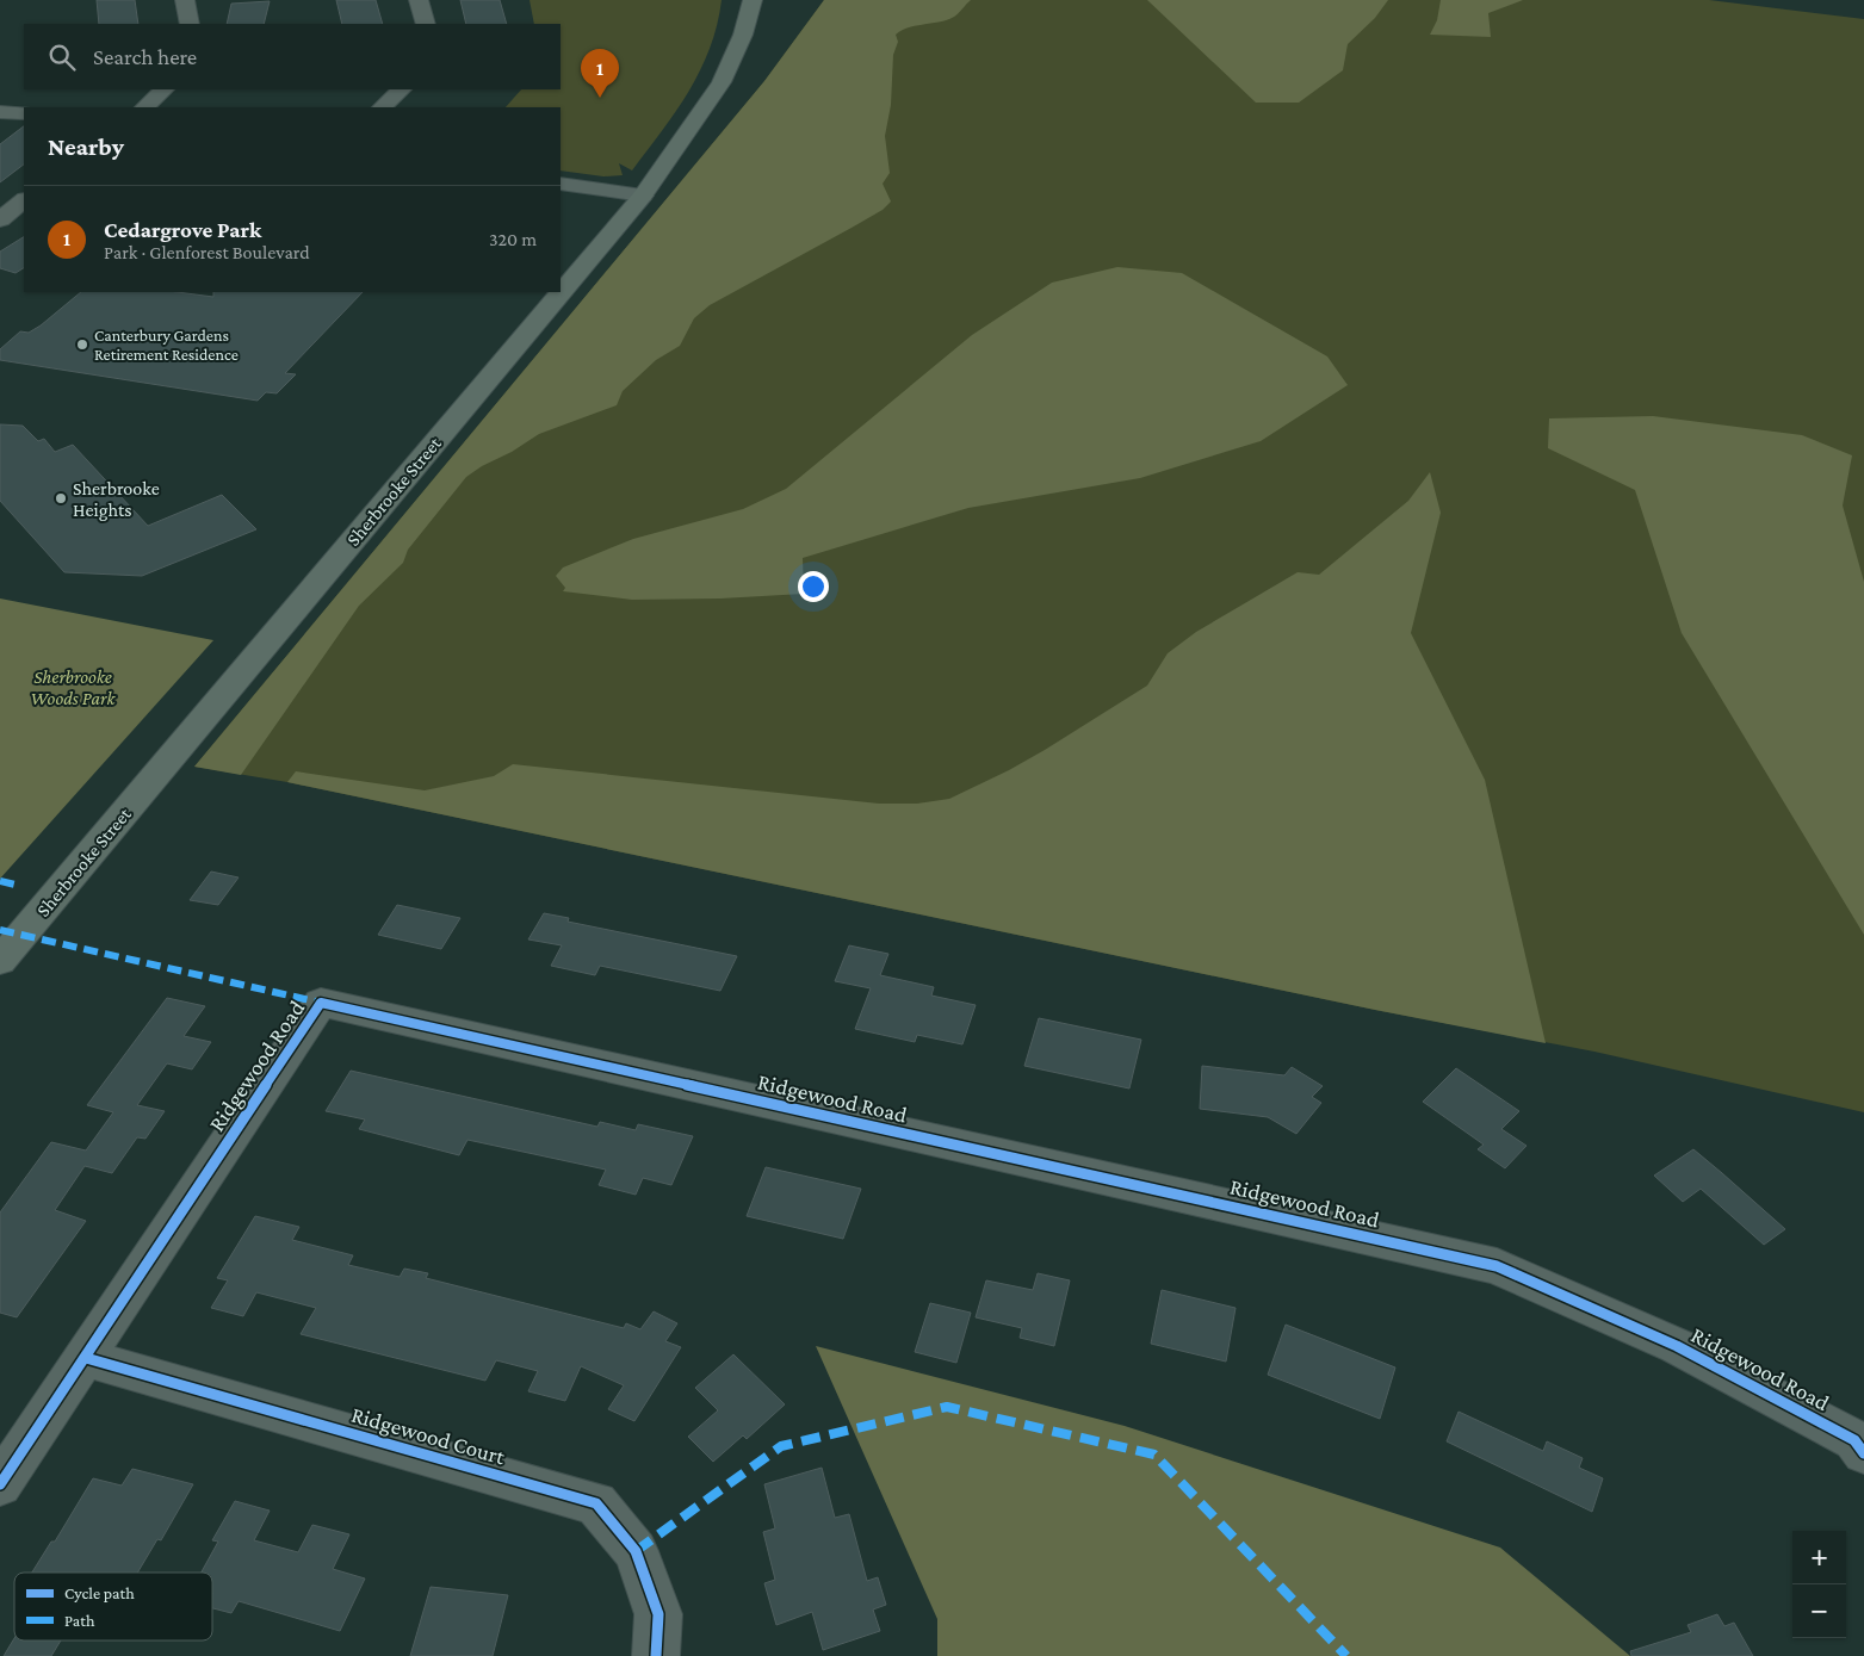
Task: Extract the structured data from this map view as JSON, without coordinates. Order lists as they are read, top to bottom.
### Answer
{
  "streets": {
    "main road": ["Sherbrooke Street"],
    "street": ["Ridgewood Road", "Ridgewood Court"]
  },
  "crossings": [
    ["Ridgewood Road", "Ridgewood Court"]
  ],
  "parks": ["Sherbrooke Woods Park"],
  "places": ["Canterbury Gardens Retirement Residence", "Sherbrooke Heights"],
  "legend": ["Cycle path", "Path"],
  "page": {
    "search": "Search here",
    "pins": "1",
    "heading": "Nearby",
    "list": [
      {
        "mark": "1",
        "name": "Cedargrove Park",
        "note": "Park · Glenforest Boulevard",
        "value": "320 m"
      }
    ],
    "map_buttons": ["+", "−"]
  }
}
